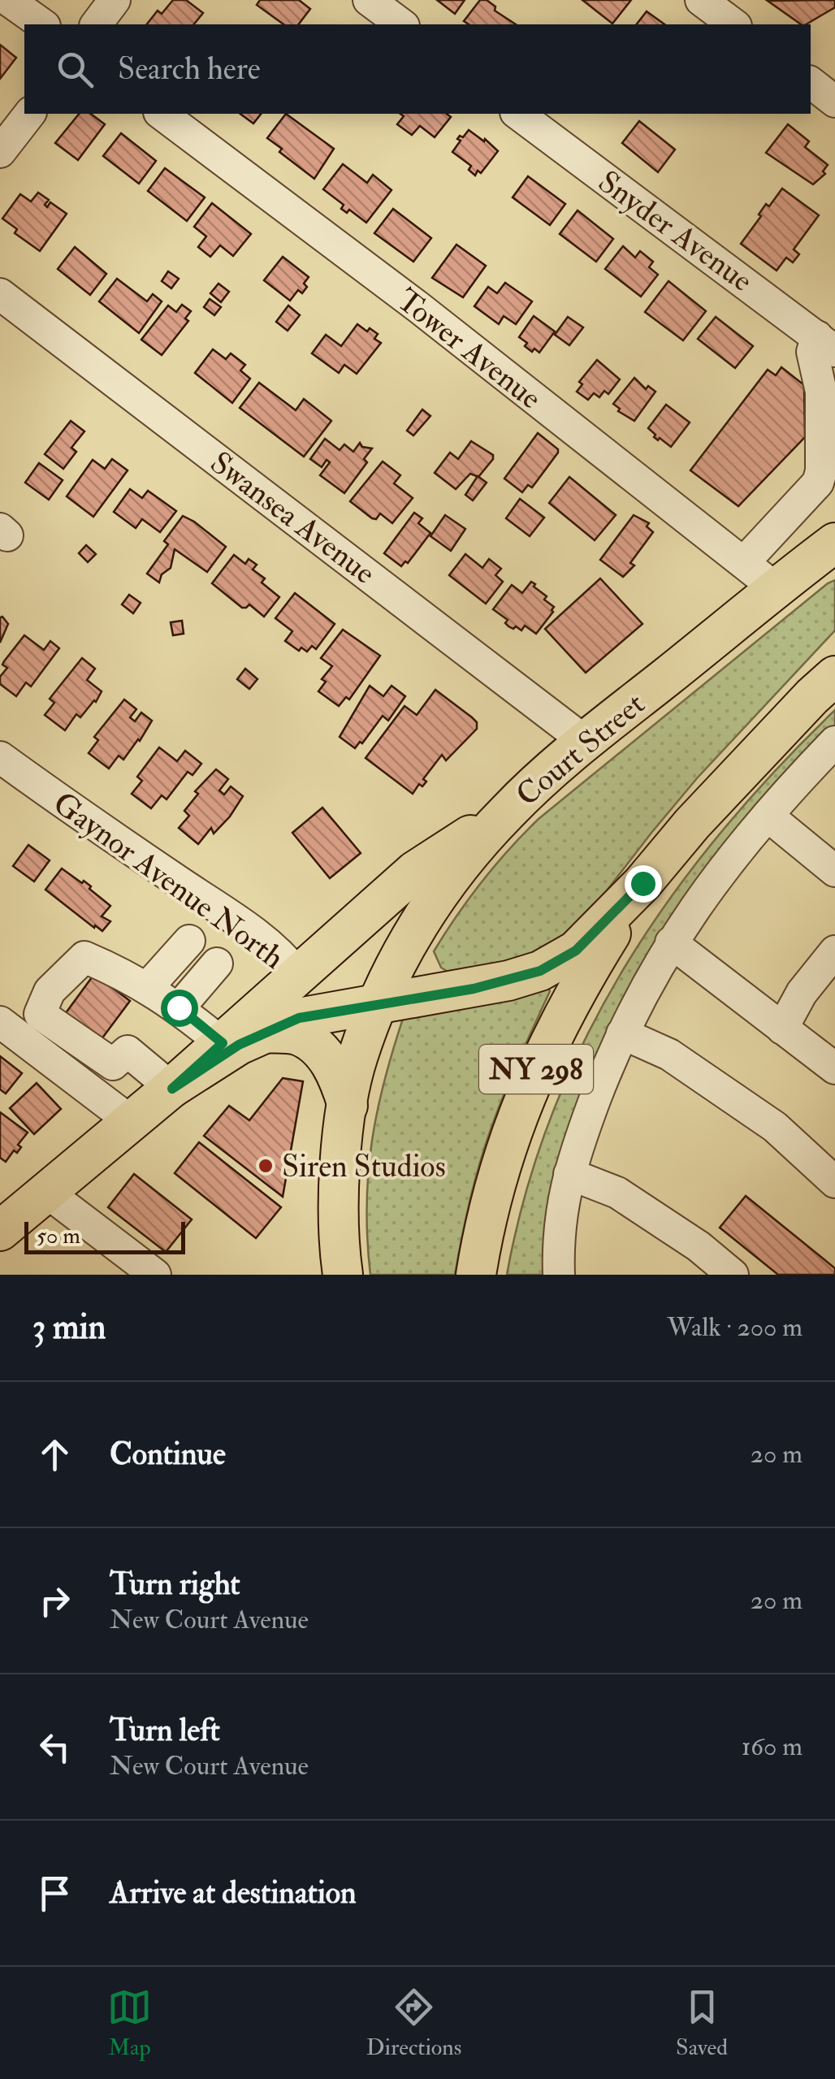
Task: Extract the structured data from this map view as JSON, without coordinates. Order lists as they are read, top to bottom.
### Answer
{
  "streets": {
    "main road": ["Court Street", "NY 298"],
    "street": [
      "Snyder Avenue",
      "Tower Avenue",
      "Swansea Avenue",
      "Gaynor Avenue North"
    ]
  },
  "crossings": [
    ["Tower Avenue", "Court Street"],
    ["Swansea Avenue", "Court Street"]
  ],
  "places": ["Siren Studios"],
  "scale_bar": "50 m",
  "page": {
    "search": "Search here",
    "scale": "50 m",
    "heading": ["3 min", "Walk · 200 m"],
    "list": [
      ["Continue", "20 m"],
      ["Turn right", "New Court Avenue", "20 m"],
      ["Turn left", "New Court Avenue", "160 m"],
      "Arrive at destination"
    ],
    "nav": ["Map", "Directions", "Saved"]
  }
}
